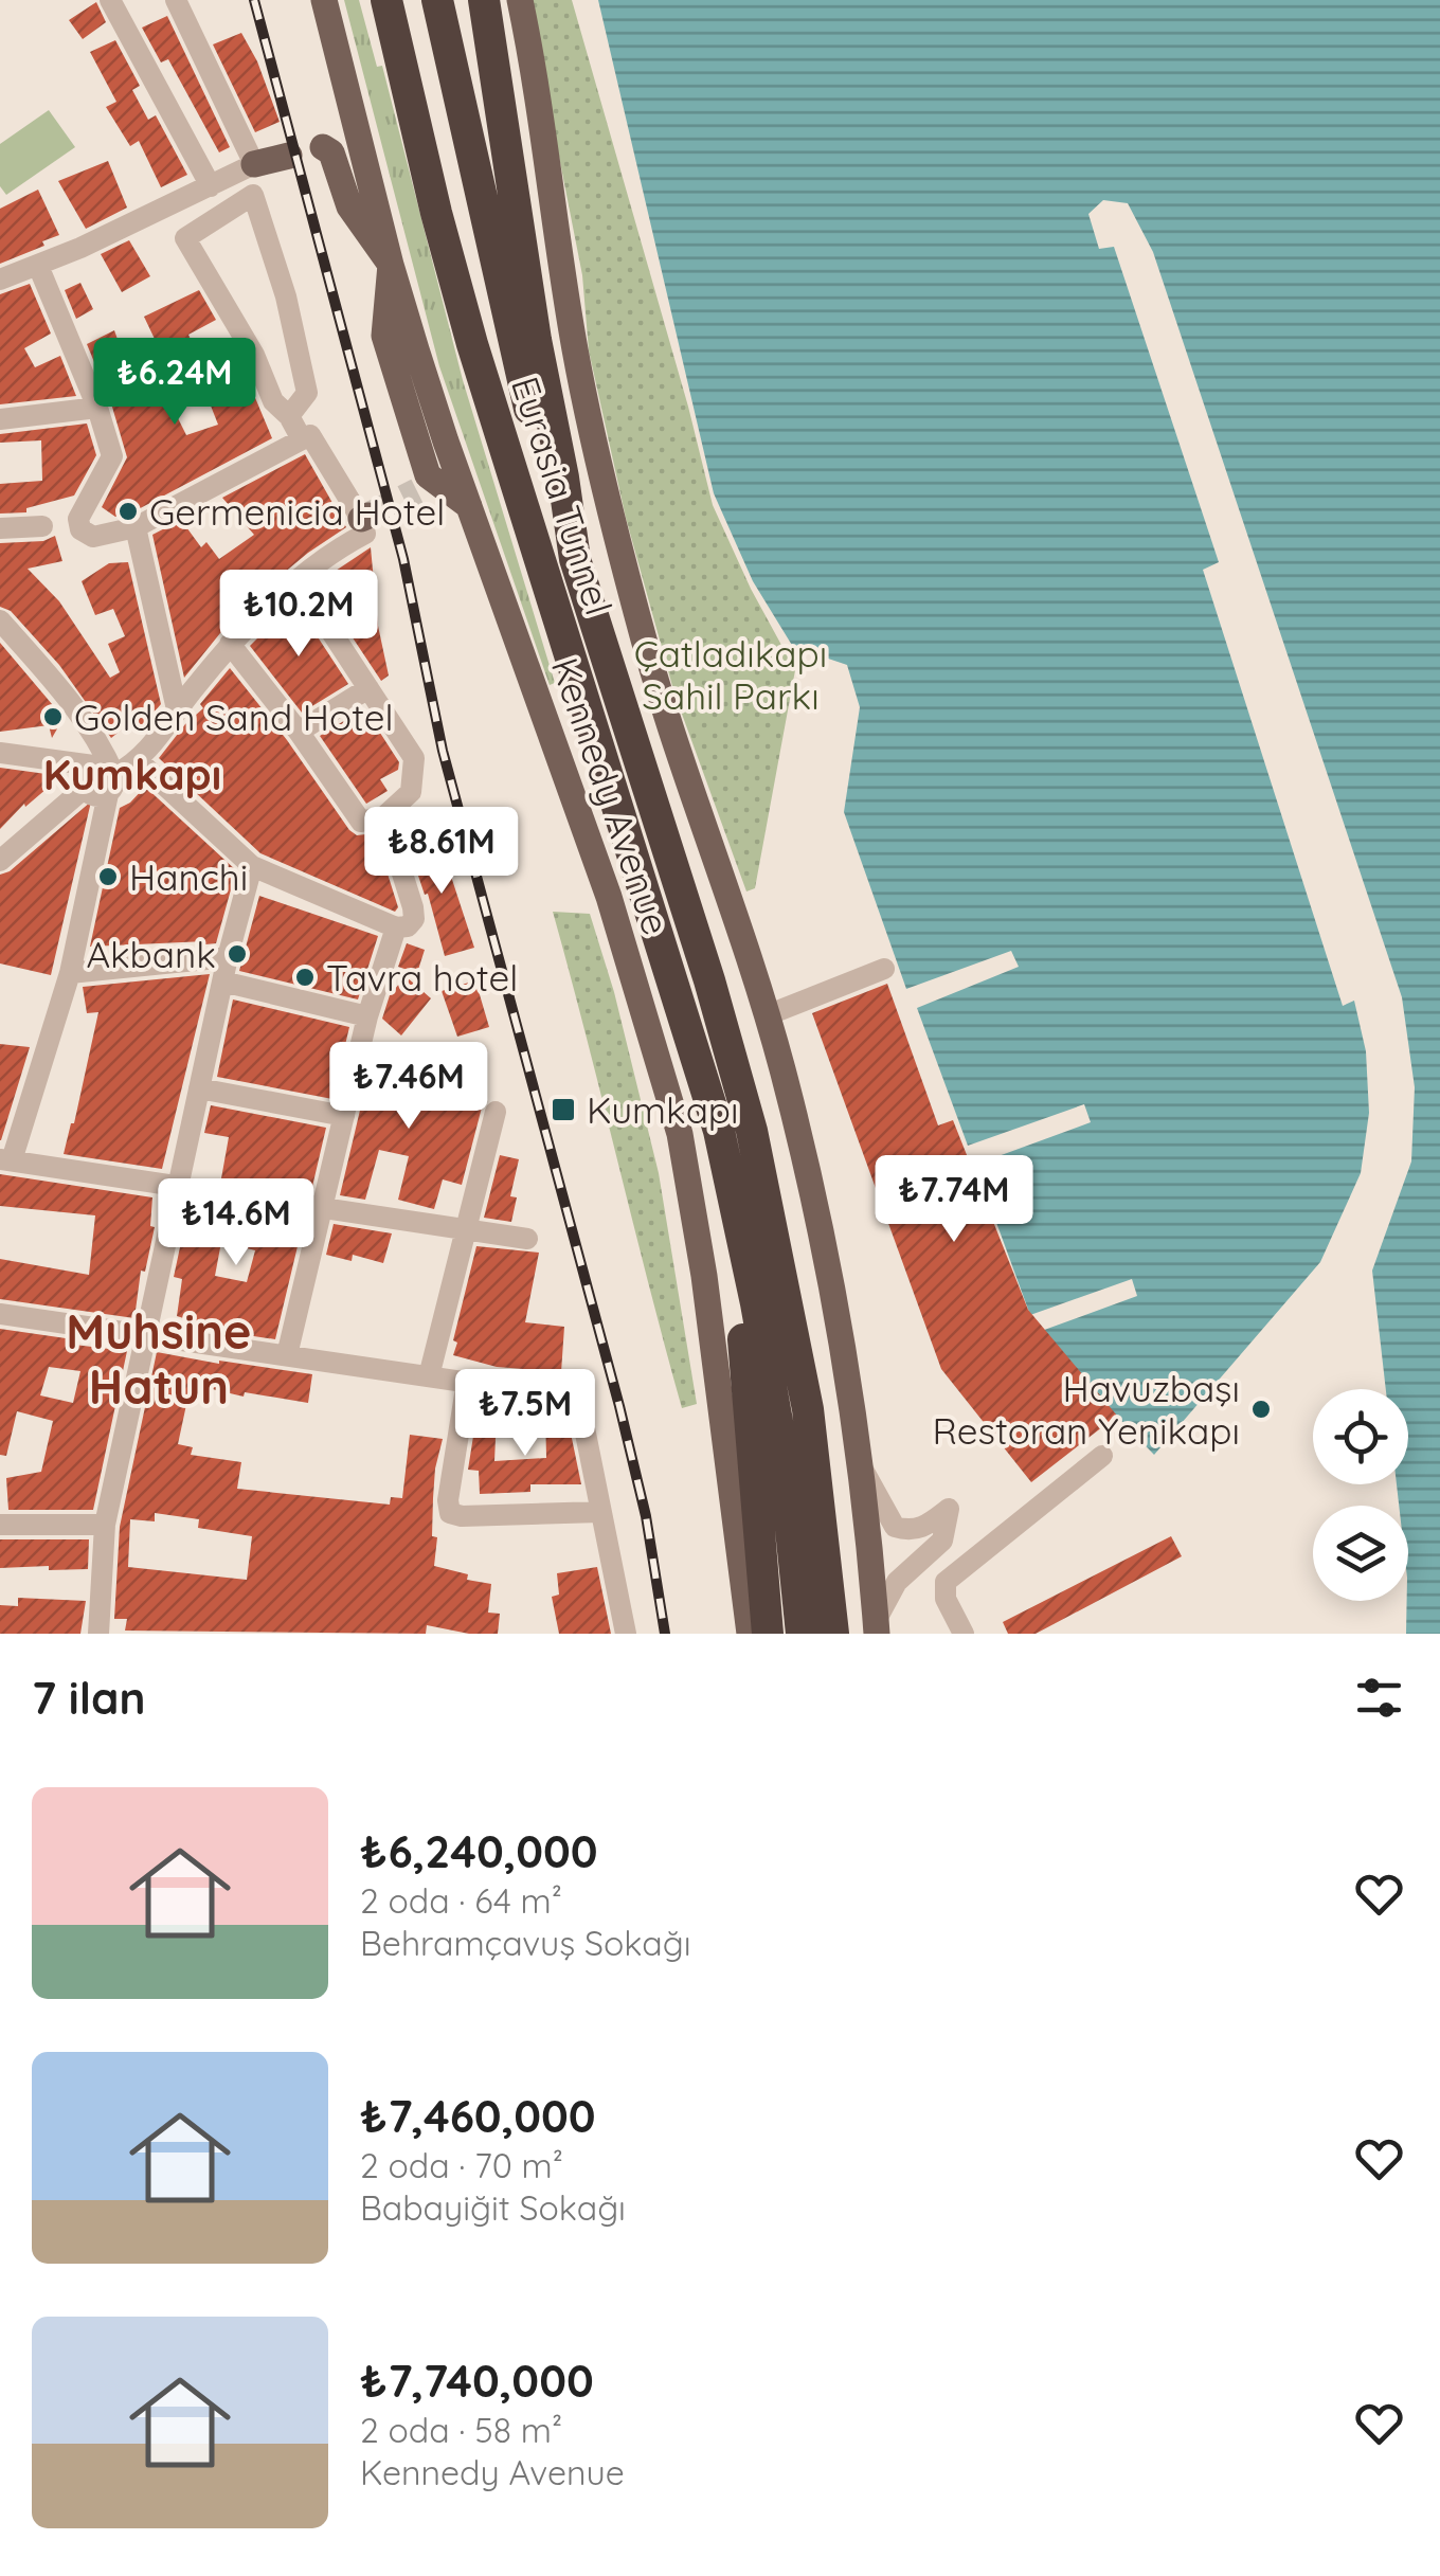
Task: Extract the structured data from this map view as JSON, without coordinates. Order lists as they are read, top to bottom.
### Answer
{
  "streets": {
    "highway": ["Eurasia Tunnel"],
    "main road": ["Kennedy Avenue"]
  },
  "districts": ["Kumkapı", "Muhsine Hatun"],
  "parks": ["Çatladıkapı Sahil Parkı"],
  "places": {
    "other": [
      "Germenicia Hotel",
      "Golden Sand Hotel",
      "Hanchi",
      "Akbank",
      "Tavra hotel",
      "Havuzbaşı Restoran Yenikapı"
    ],
    "transit": ["Kumkapı"]
  },
  "page": {
    "price": [
      "₺6.24M",
      "₺10.2M",
      "₺8.61M",
      "₺7.46M",
      "₺7.74M",
      "₺14.6M",
      "₺7.5M"
    ],
    "heading": "7 ilan",
    "list": [
      {
        "name": "₺6,240,000",
        "note": "2 oda · 64 m² · Behramçavuş Sokağı"
      },
      {
        "name": "₺7,460,000",
        "note": "2 oda · 70 m² · Babayiğit Sokağı"
      },
      {
        "name": "₺7,740,000",
        "note": "2 oda · 58 m² · Kennedy Avenue"
      }
    ]
  }
}
